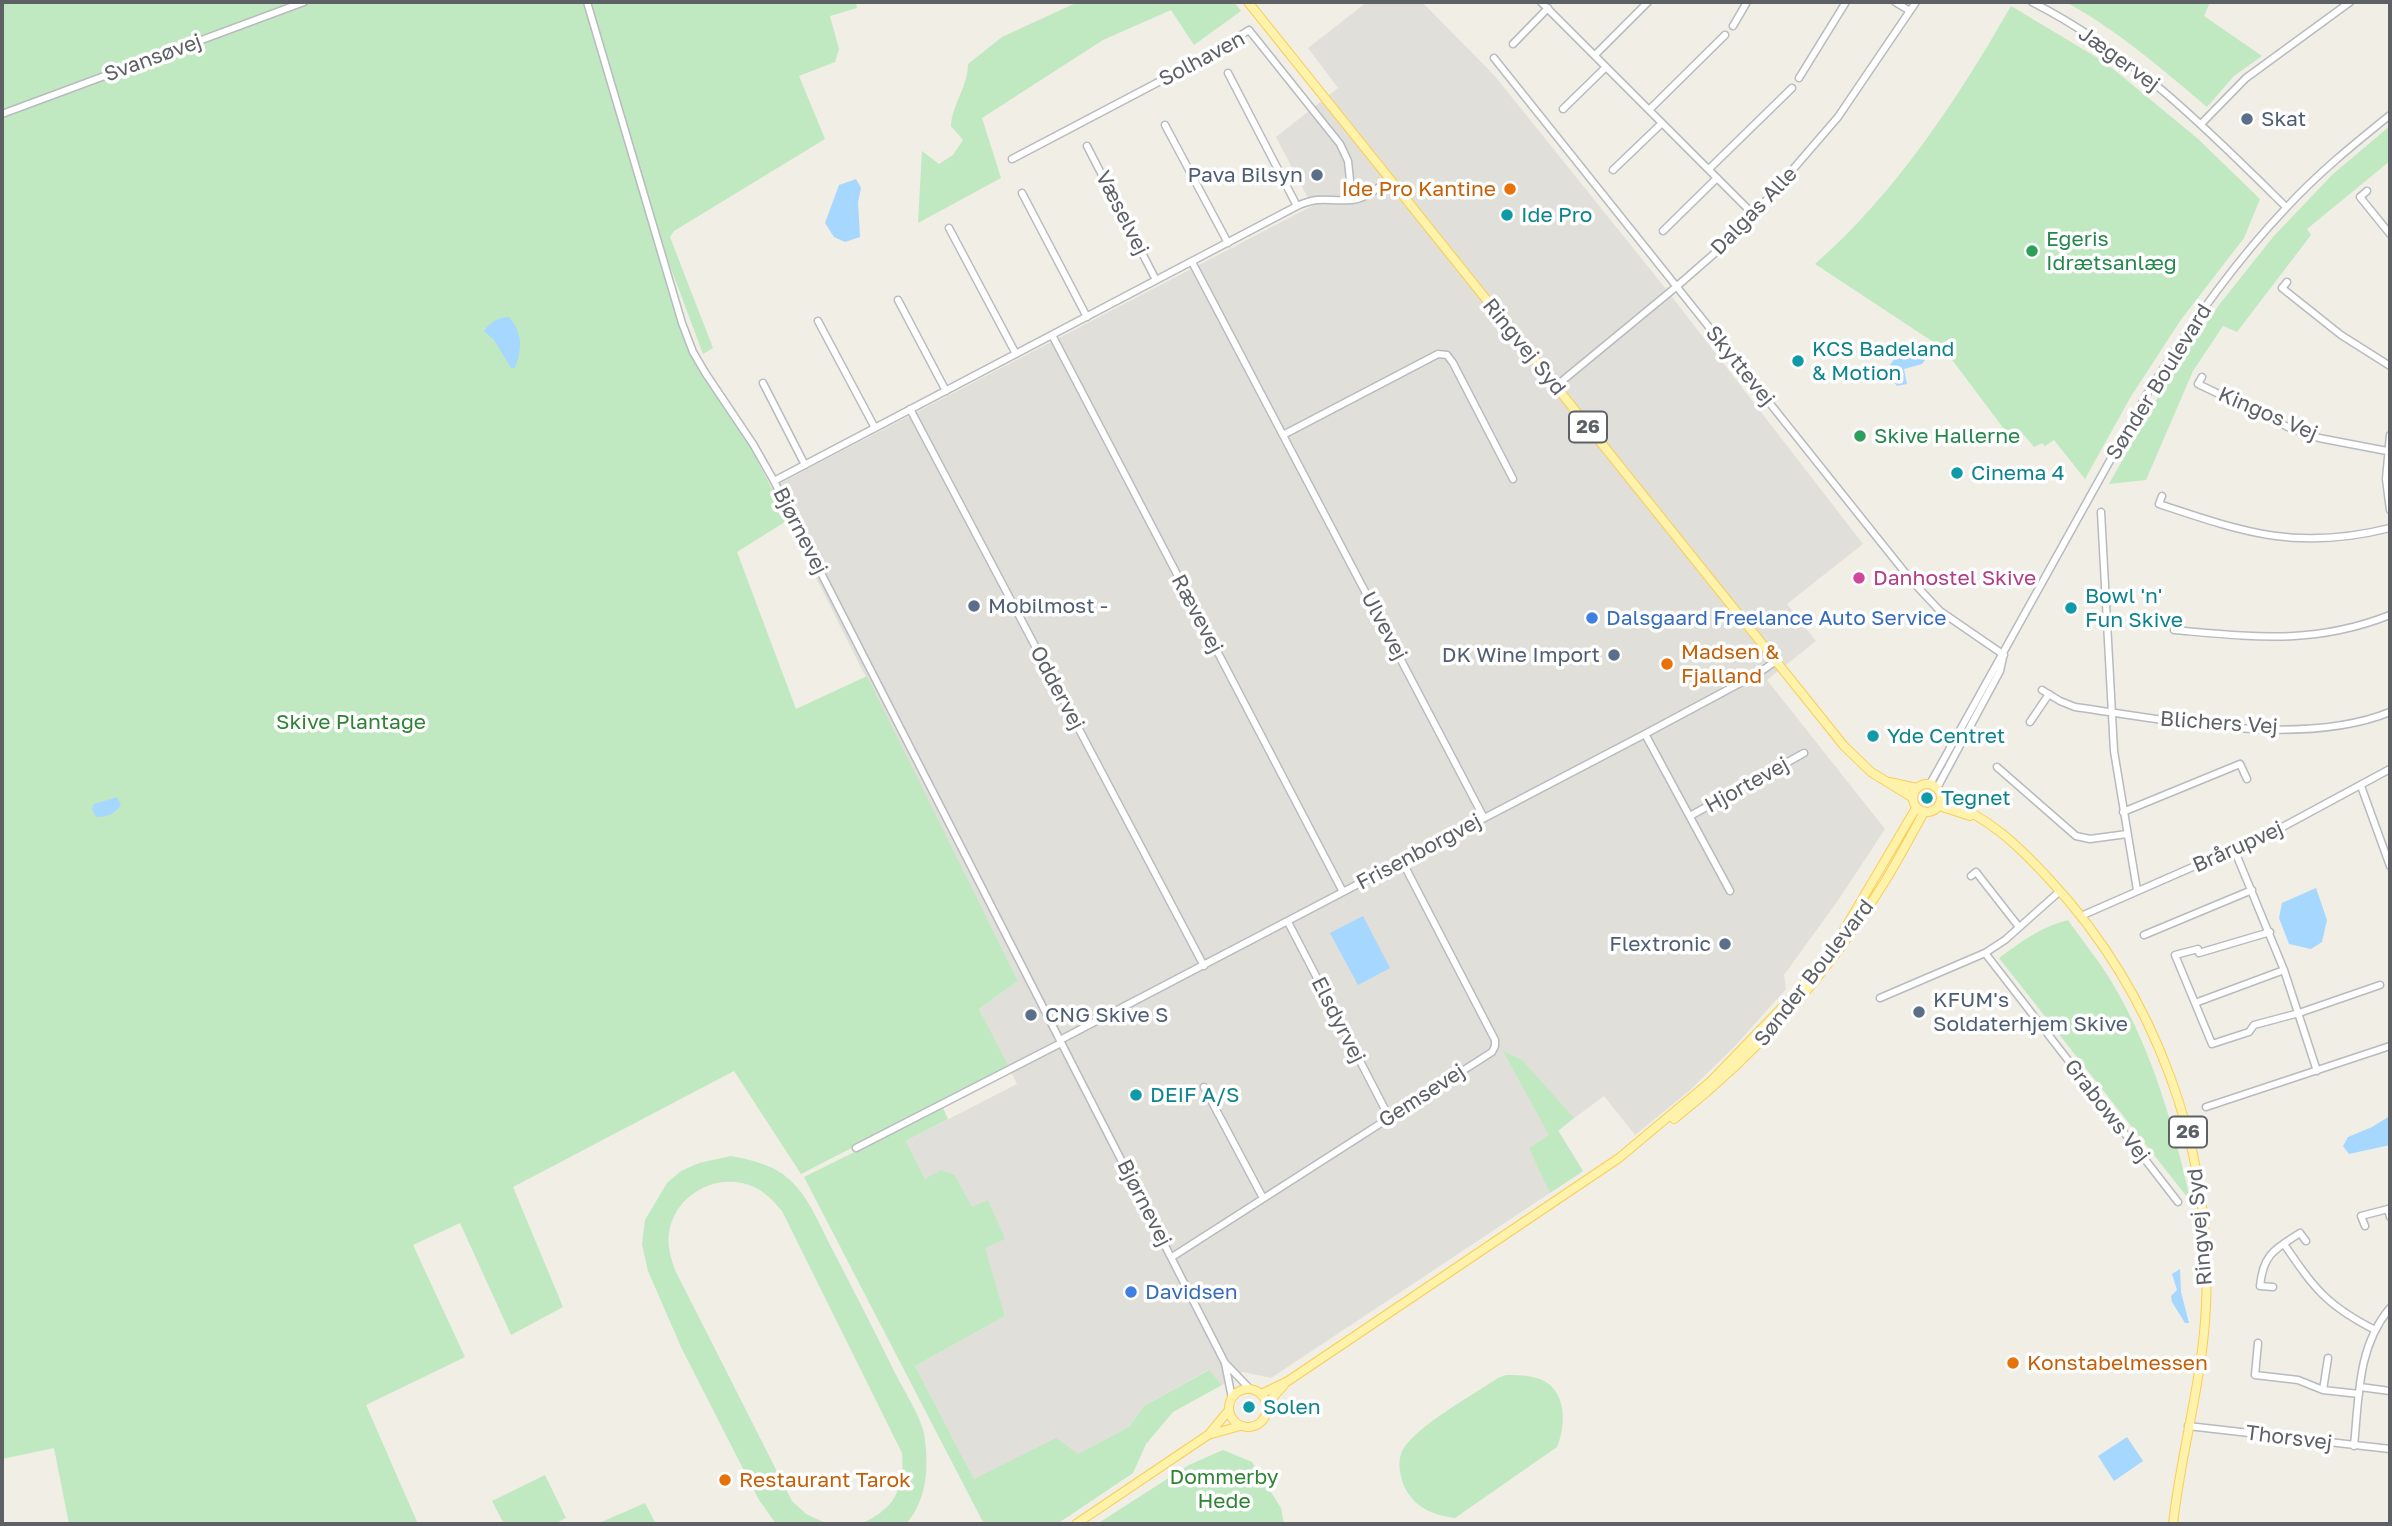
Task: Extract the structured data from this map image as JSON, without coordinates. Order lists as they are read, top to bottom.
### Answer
{
  "streets": {
    "main road": ["Ringvej Syd", "Sønder Boulevard", "26"],
    "street": [
      "Svansøvej",
      "Solhaven",
      "Jægervej",
      "Dalgas Alle",
      "Væselvej",
      "Skyttevej",
      "Kingos Vej",
      "Bjørnevej",
      "Rævevej",
      "Ulvevej",
      "Oddervej",
      "Blichers Vej",
      "Hjortevej",
      "Brårupvej",
      "Frisenborgvej",
      "Elsdyrvej",
      "Gemsevej",
      "Grabows Vej",
      "Thorsvej"
    ]
  },
  "crossings": [
    ["Solhaven", "Væselvej"],
    ["Jægervej", "Sønder Boulevard"],
    ["Dalgas Alle", "Ringvej Syd"],
    ["Dalgas Alle", "Skyttevej"],
    ["Væselvej", "Ringvej Syd"],
    ["Væselvej", "Bjørnevej"],
    ["Væselvej", "Rævevej"],
    ["Væselvej", "Ulvevej"],
    ["Væselvej", "Oddervej"],
    ["Ringvej Syd", "Sønder Boulevard"],
    ["Ringvej Syd", "26"],
    ["Ringvej Syd", "Brårupvej"],
    ["Ringvej Syd", "Frisenborgvej"],
    ["Ringvej Syd", "Thorsvej"],
    ["Skyttevej", "Sønder Boulevard"],
    ["Sønder Boulevard", "26"],
    ["Sønder Boulevard", "Bjørnevej"],
    ["Bjørnevej", "Frisenborgvej"],
    ["Bjørnevej", "Gemsevej"],
    ["Rævevej", "Frisenborgvej"],
    ["Ulvevej", "Frisenborgvej"],
    ["Oddervej", "Frisenborgvej"],
    ["Hjortevej", "Frisenborgvej"],
    ["Frisenborgvej", "Elsdyrvej"],
    ["Frisenborgvej", "Gemsevej"],
    ["Elsdyrvej", "Gemsevej"]
  ],
  "parks": ["Skive Plantage", "Dommerby Hede"],
  "places": [
    "Skat",
    "Pava Bilsyn",
    "Ide Pro Kantine",
    "Ide Pro",
    "Egeris Idrætsanlæg",
    "KCS Badeland & Motion",
    "Skive Hallerne",
    "Cinema 4",
    "Danhostel Skive",
    "Mobilmost -",
    "Bowl 'n' Fun Skive",
    "Dalsgaard Freelance Auto Service",
    "DK Wine Import",
    "Madsen & Fjalland",
    "Yde Centret",
    "Tegnet",
    "Flextronic",
    "KFUM's Soldaterhjem Skive",
    "CNG Skive S",
    "DEIF A/S",
    "Davidsen",
    "Konstabelmessen",
    "Solen",
    "Restaurant Tarok"
  ]
}
